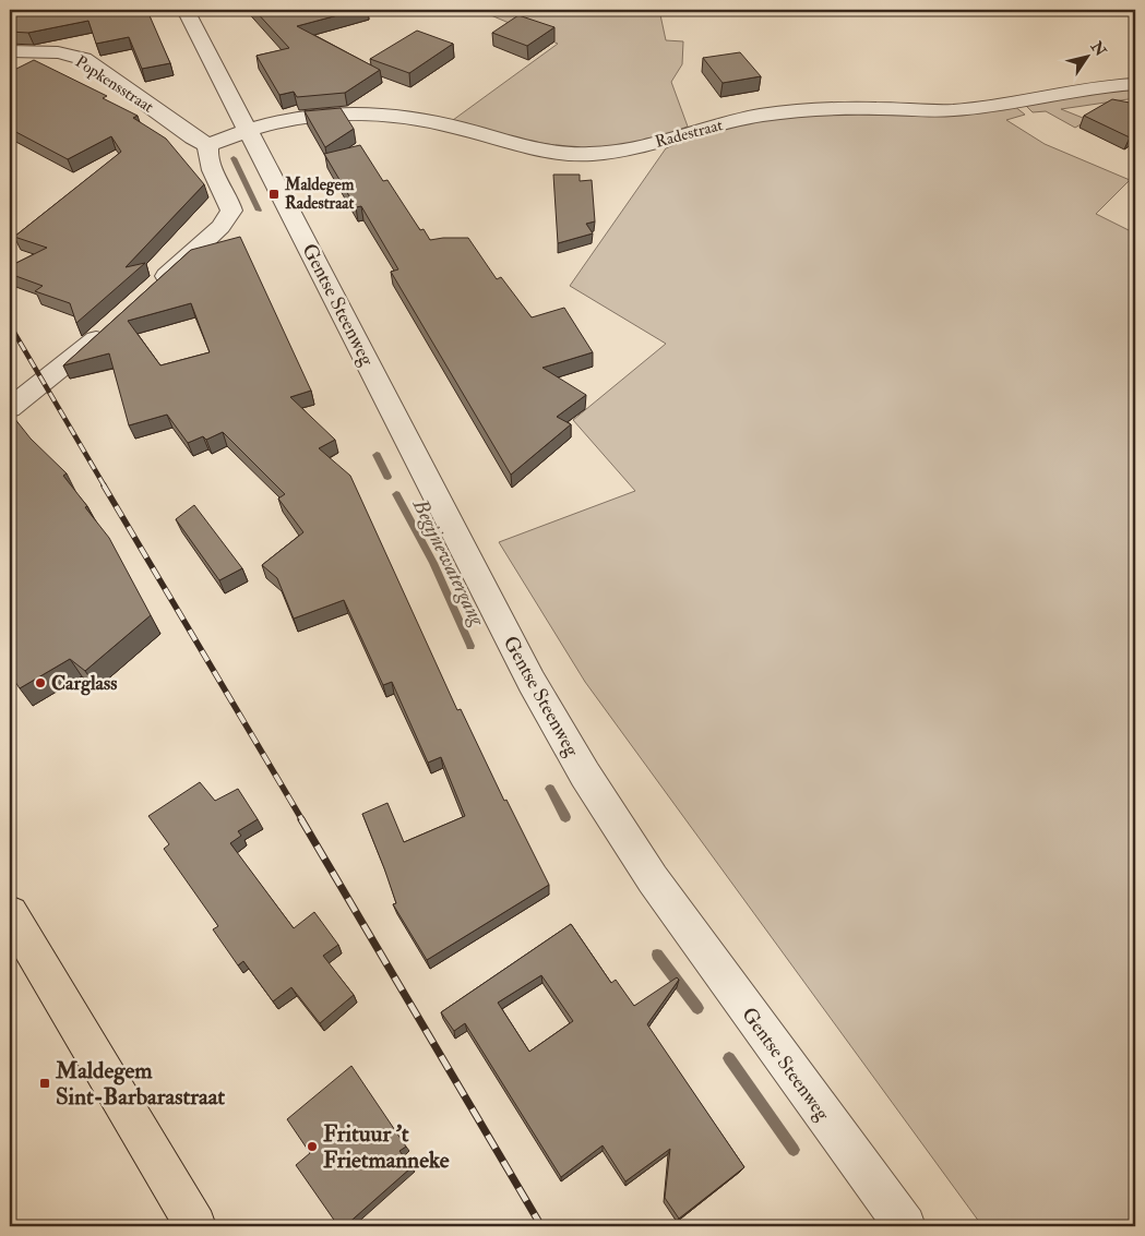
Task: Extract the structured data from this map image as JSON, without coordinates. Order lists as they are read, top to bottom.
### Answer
{
  "streets": {
    "street": ["Popkensstraat", "Radestraat", "Gentse Steenweg"]
  },
  "crossings": [
    ["Popkensstraat", "Radestraat"],
    ["Radestraat", "Gentse Steenweg"]
  ],
  "water": ["Begijnewatergang"],
  "places": {
    "transit": ["Maldegem Radestraat", "Maldegem Sint-Barbarastraat"],
    "other": ["Carglass", "Frituur 't Frietmanneke"]
  },
  "north": "top right"
}
